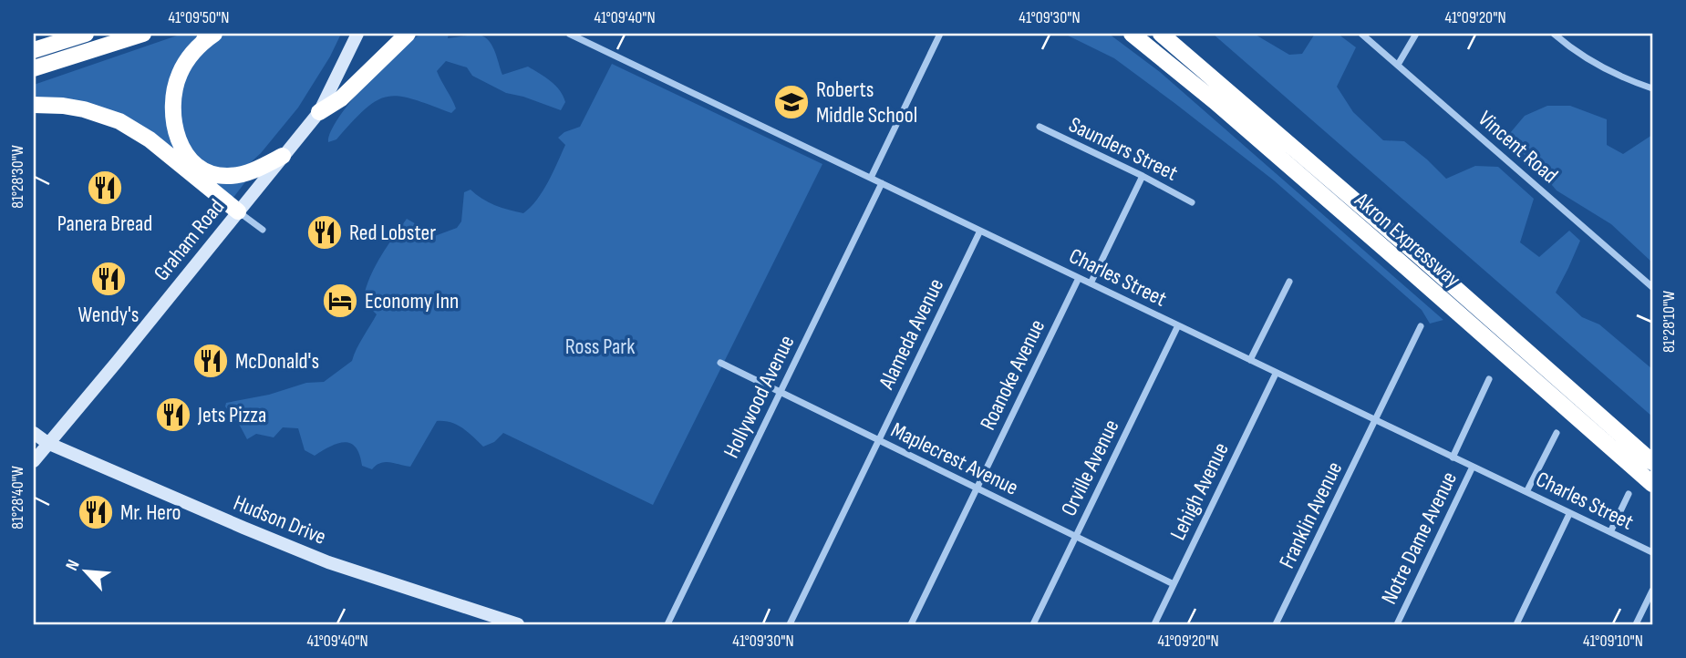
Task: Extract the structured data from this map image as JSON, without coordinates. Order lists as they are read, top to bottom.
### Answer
{
  "streets": {
    "highway": ["Akron Expressway"],
    "main road": ["Graham Road", "Hudson Drive"],
    "street": [
      "Vincent Road",
      "Saunders Street",
      "Charles Street",
      "Alameda Avenue",
      "Roanoke Avenue",
      "Hollywood Avenue",
      "Maplecrest Avenue",
      "Orville Avenue",
      "Lehigh Avenue",
      "Franklin Avenue",
      "Notre Dame Avenue"
    ]
  },
  "crossings": [
    ["Graham Road", "Hudson Drive"],
    ["Charles Street", "Alameda Avenue"],
    ["Charles Street", "Roanoke Avenue"],
    ["Charles Street", "Hollywood Avenue"],
    ["Charles Street", "Orville Avenue"],
    ["Charles Street", "Lehigh Avenue"],
    ["Charles Street", "Franklin Avenue"],
    ["Charles Street", "Notre Dame Avenue"],
    ["Alameda Avenue", "Maplecrest Avenue"],
    ["Roanoke Avenue", "Maplecrest Avenue"],
    ["Hollywood Avenue", "Maplecrest Avenue"],
    ["Maplecrest Avenue", "Orville Avenue"],
    ["Maplecrest Avenue", "Lehigh Avenue"]
  ],
  "parks": ["Ross Park"],
  "places": {
    "school or university": ["Roberts Middle School"],
    "restaurant": [
      "Panera Bread",
      "Red Lobster",
      "Wendy's",
      "McDonald's",
      "Jets Pizza",
      "Mr. Hero"
    ],
    "hotel": ["Economy Inn"]
  },
  "north": "top left",
  "coordinates": [
    "41°09'50\"N",
    "41°09'40\"N",
    "41°09'30\"N",
    "41°09'20\"N",
    "81°28'30\"W",
    "81°28'10\"W",
    "81°28'40\"W",
    "41°09'10\"N"
  ]
}
